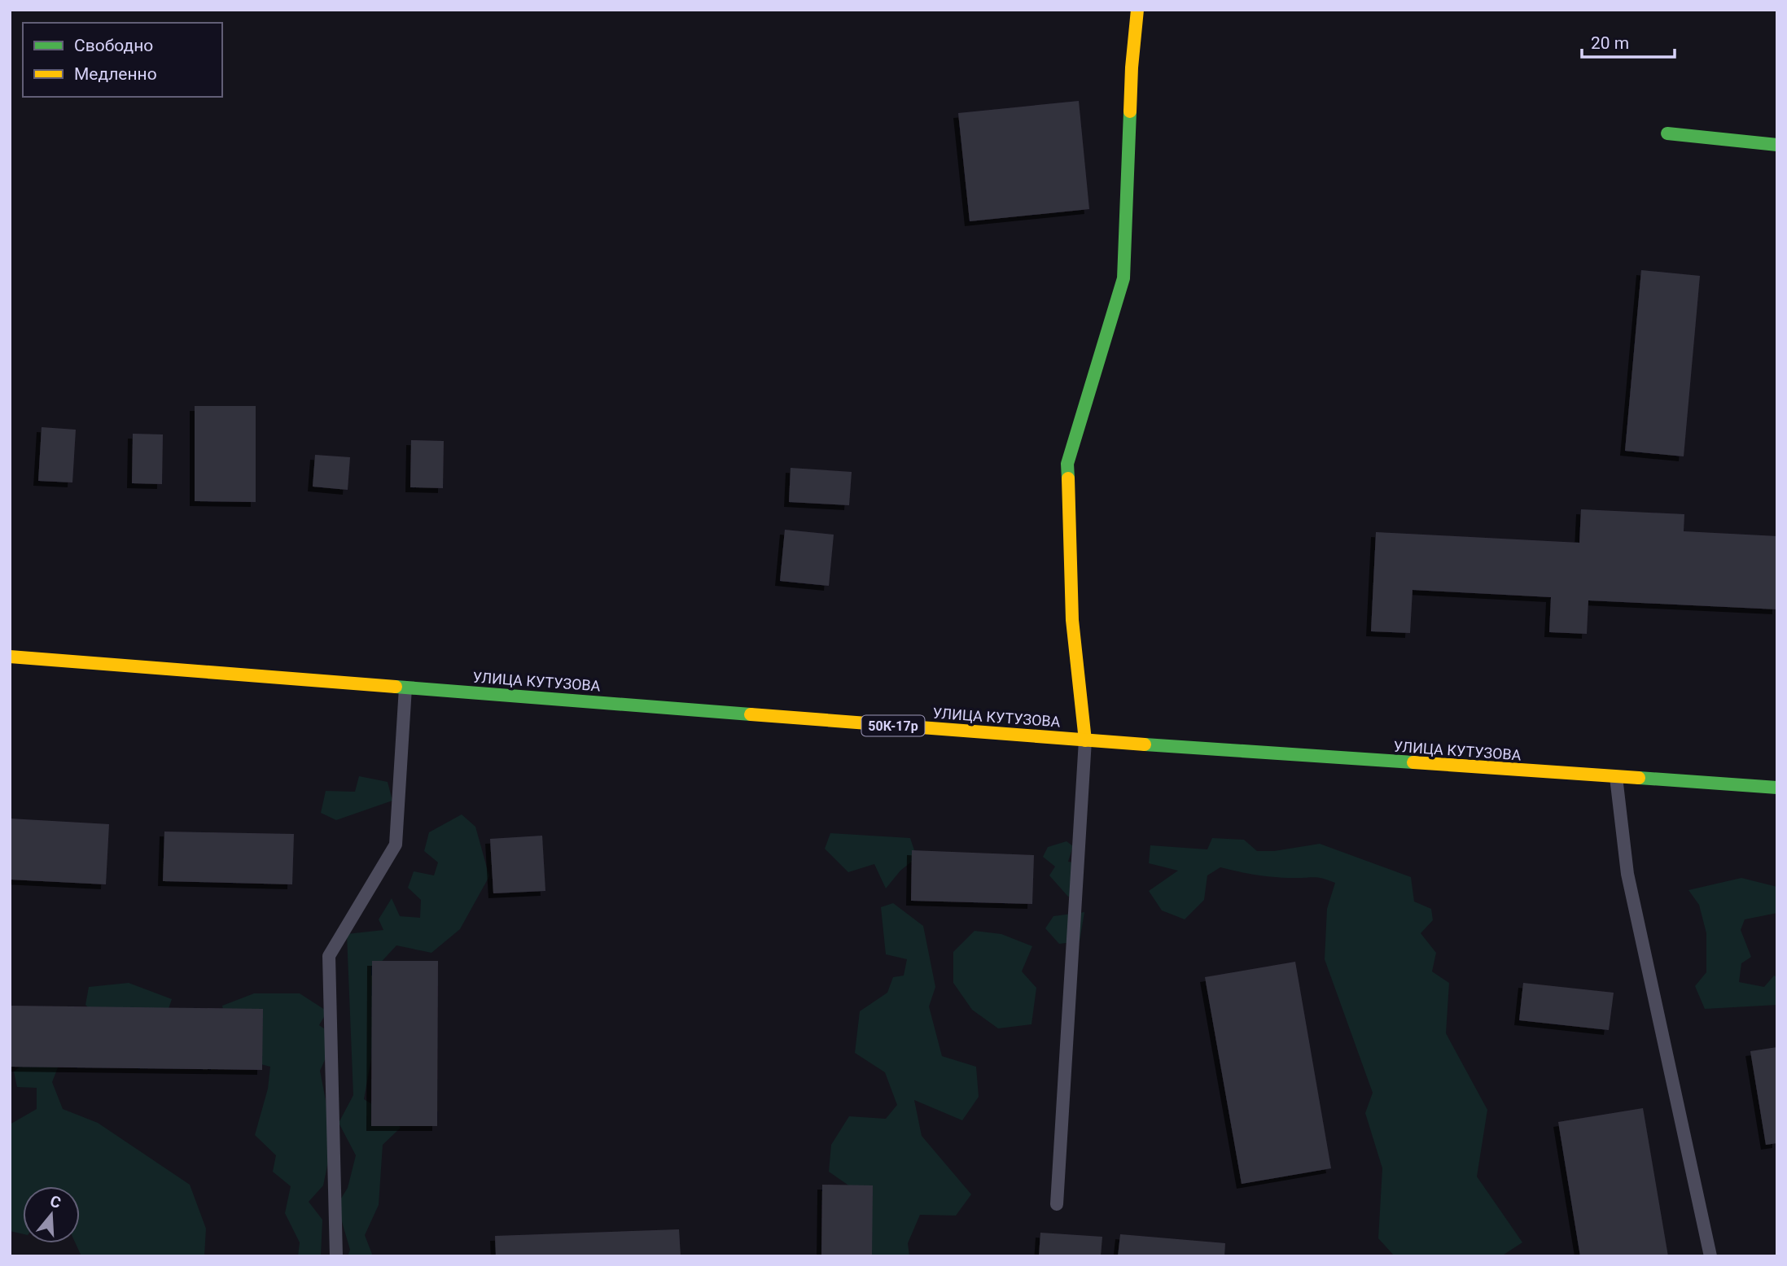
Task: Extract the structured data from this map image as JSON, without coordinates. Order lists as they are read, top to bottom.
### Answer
{
  "streets": {
    "main road": ["УЛИЦА КУТУЗОВА", "50К-17р"]
  },
  "legend": ["Свободно", "Медленно"],
  "scale_bar": "20 m",
  "north": "top"
}
